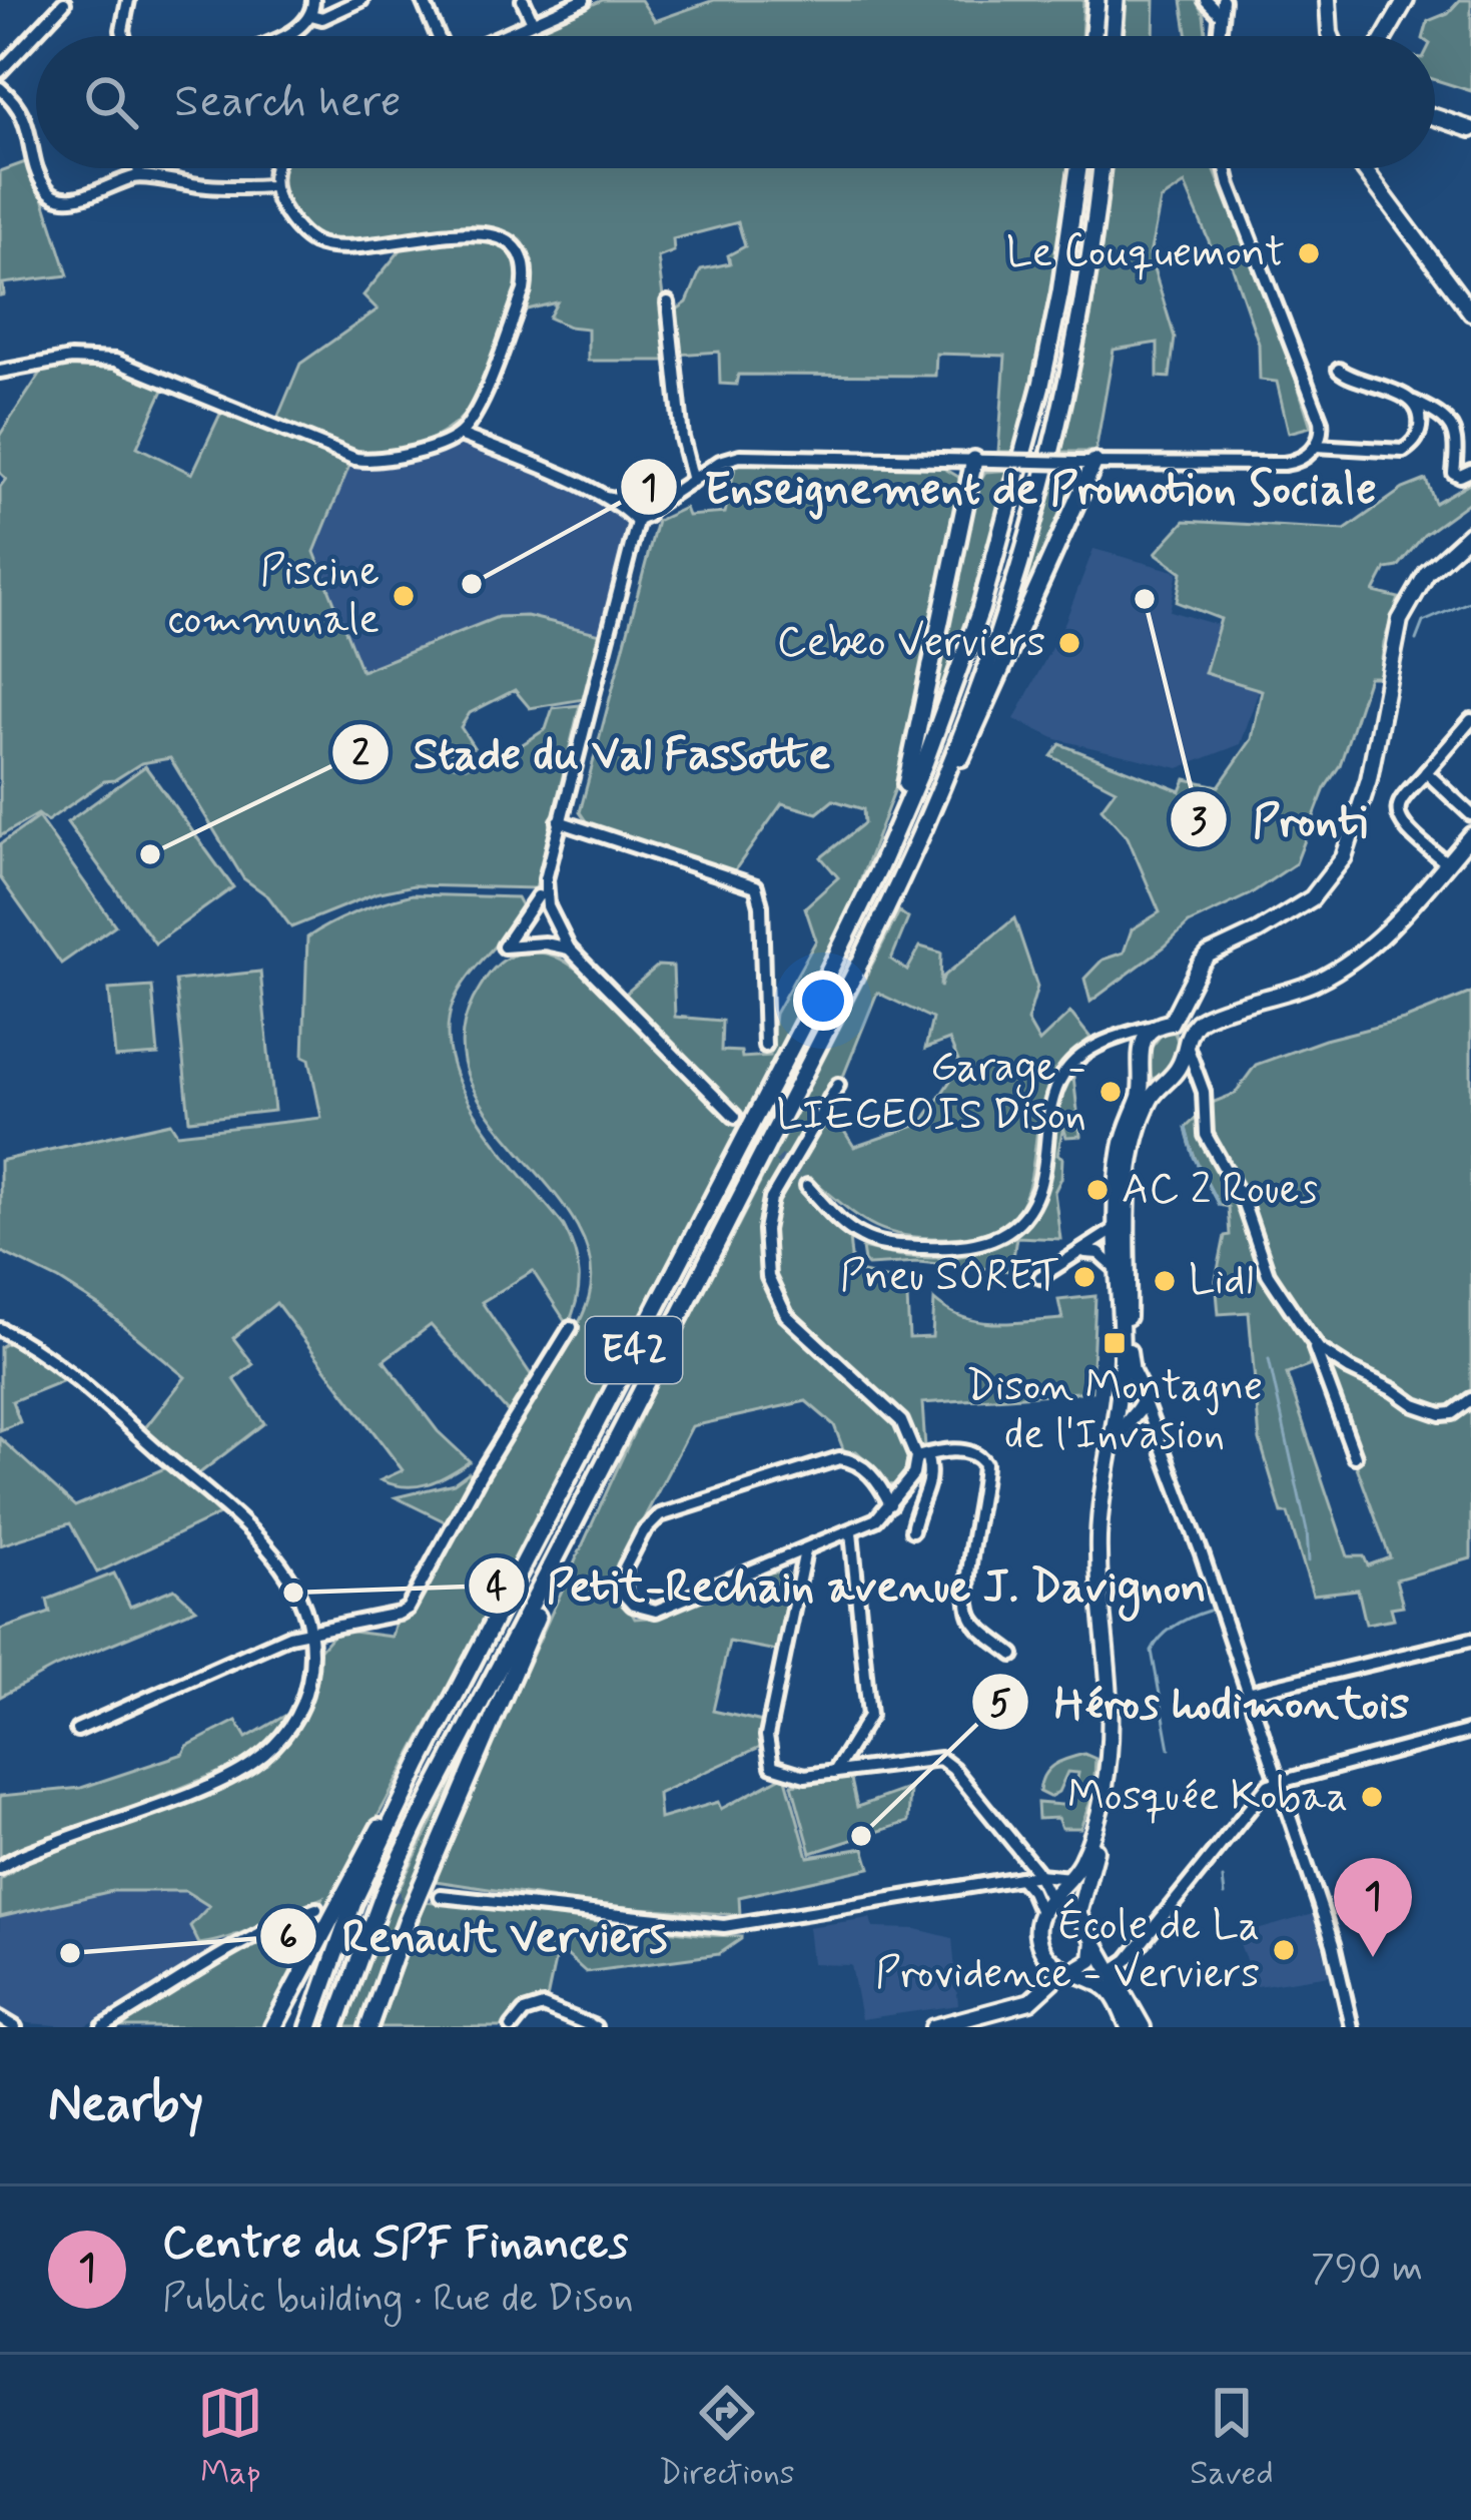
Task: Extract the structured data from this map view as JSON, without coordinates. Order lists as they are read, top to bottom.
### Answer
{
  "streets": {
    "highway": ["E42"]
  },
  "places": {
    "other": [
      "Le Couquemont",
      "Enseignement de Promotion Sociale",
      "Piscine communale",
      "Pronti",
      "Cebeo Verviers",
      "Stade du Val Fassotte",
      "Garage - LIEGEOIS Dison",
      "AC 2 Roues",
      "Pneu SORET",
      "Lidl",
      "Petit-Rechain avenue J. Davignon",
      "Mosquée Kobaa",
      "Héros hodimontois",
      "École de La Providence - Verviers",
      "Renault Verviers"
    ],
    "transit": ["Dison Montagne de l'Invasion"]
  },
  "page": {
    "search": "Search here",
    "pins": "1",
    "heading": "Nearby",
    "list": [
      {
        "mark": "1",
        "name": "Centre du SPF Finances",
        "note": "Public building · Rue de Dison",
        "value": "790 m"
      }
    ],
    "nav": ["Map", "Directions", "Saved"]
  }
}
